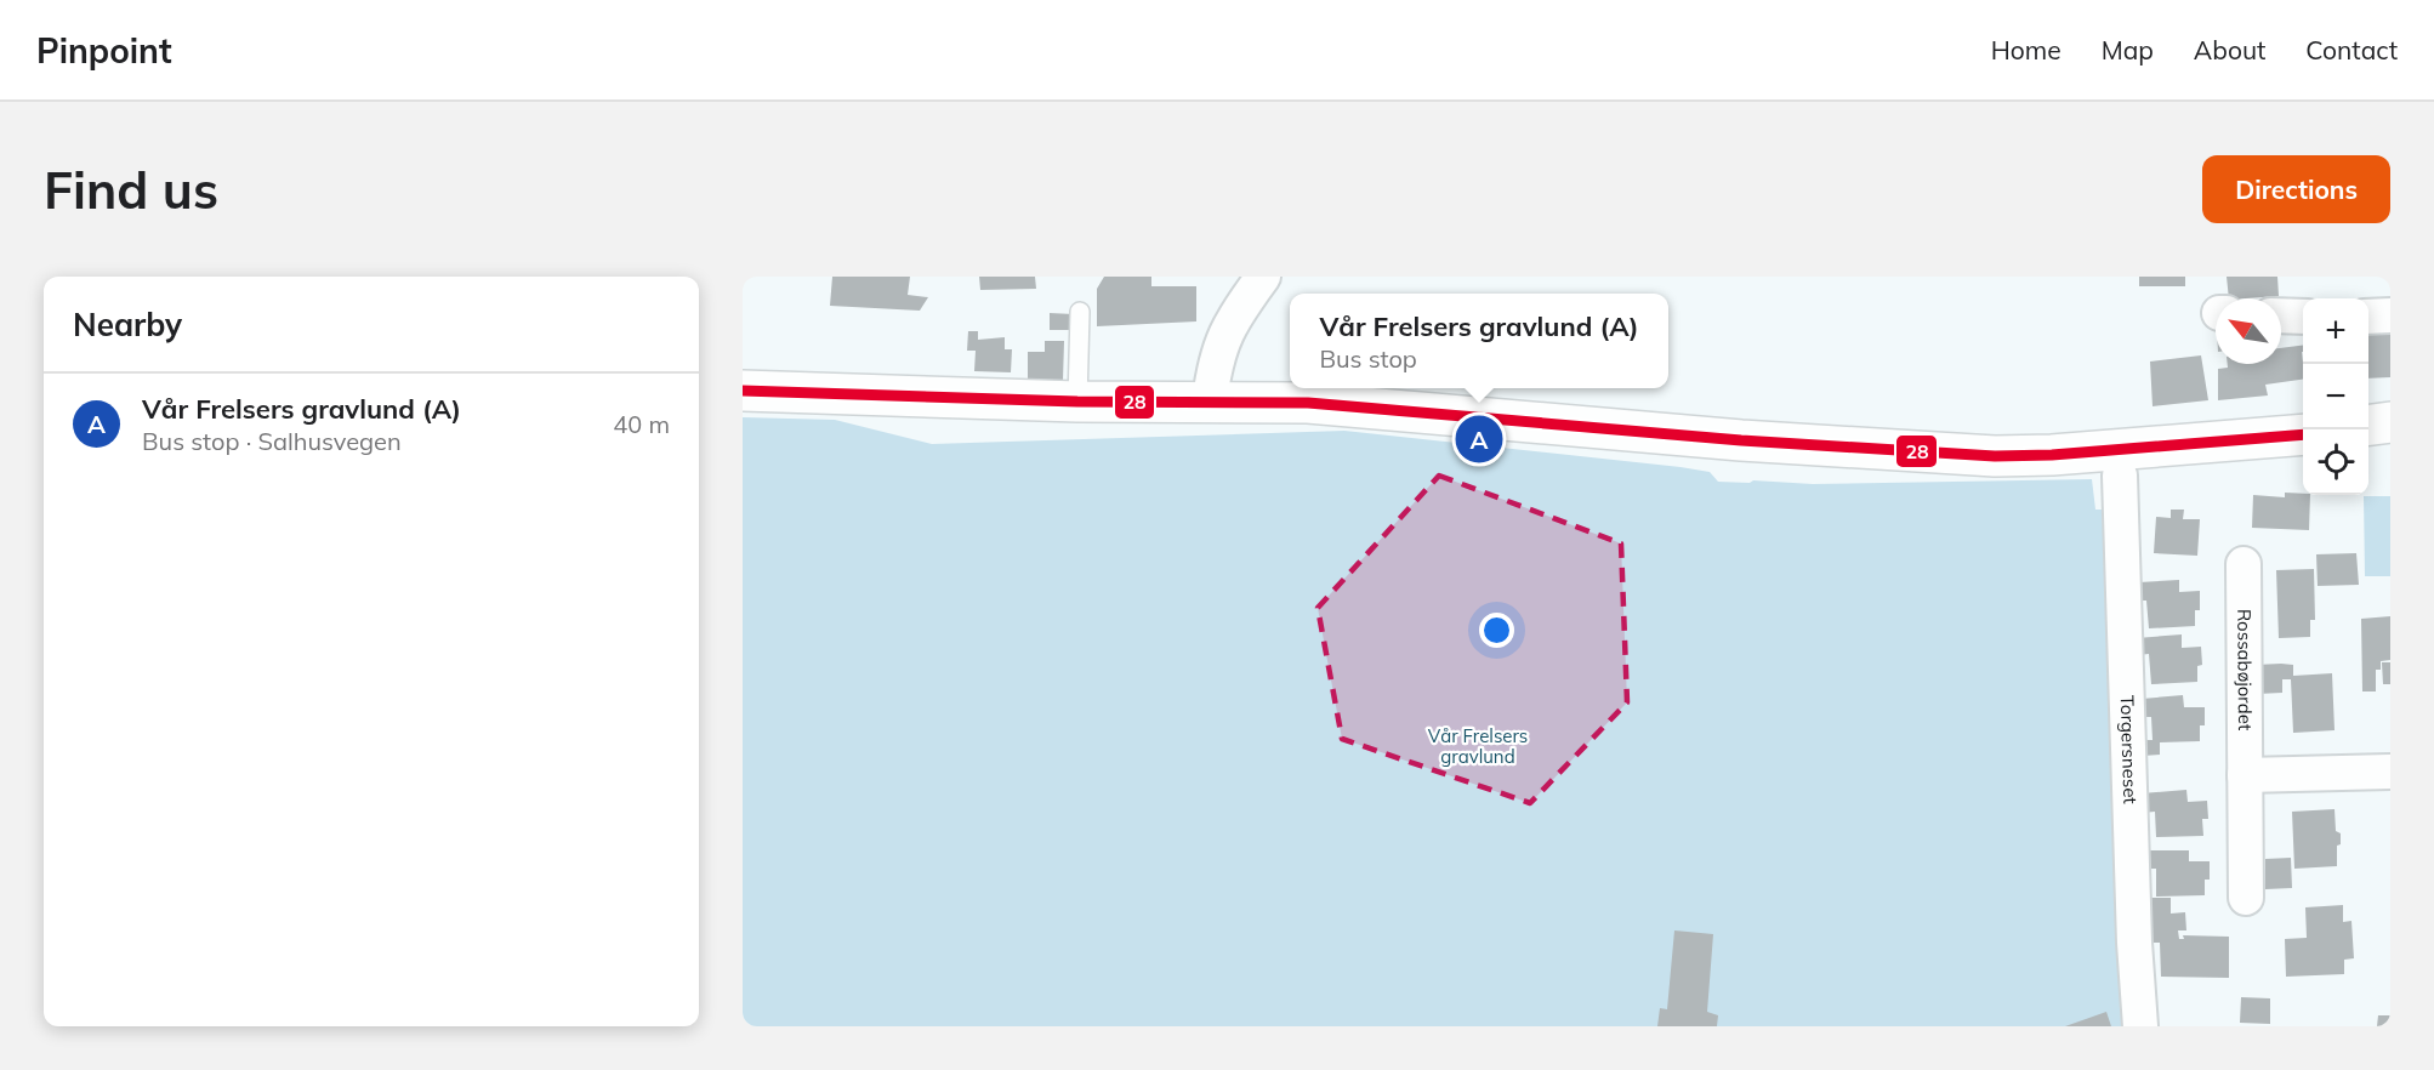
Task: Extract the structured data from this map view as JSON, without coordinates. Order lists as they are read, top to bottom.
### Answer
{
  "streets": {
    "street": ["Rossabøjordet", "Torgersneset"]
  },
  "parks": ["Vår Frelsers gravlund"],
  "lines": ["transit line 28"],
  "north": "top left",
  "page": {
    "header": "Pinpoint",
    "nav": [
      "Home",
      "Map",
      "About",
      "Contact"
    ],
    "buttons": "Directions",
    "title": "Find us",
    "heading": "Nearby",
    "popup": ["Vår Frelsers gravlund (A)", "Bus stop"],
    "map_buttons": ["+", "−"],
    "list": [
      {
        "mark": "A",
        "name": "Vår Frelsers gravlund (A)",
        "note": "Bus stop · Salhusvegen",
        "value": "40 m"
      }
    ],
    "pins": "A"
  }
}
